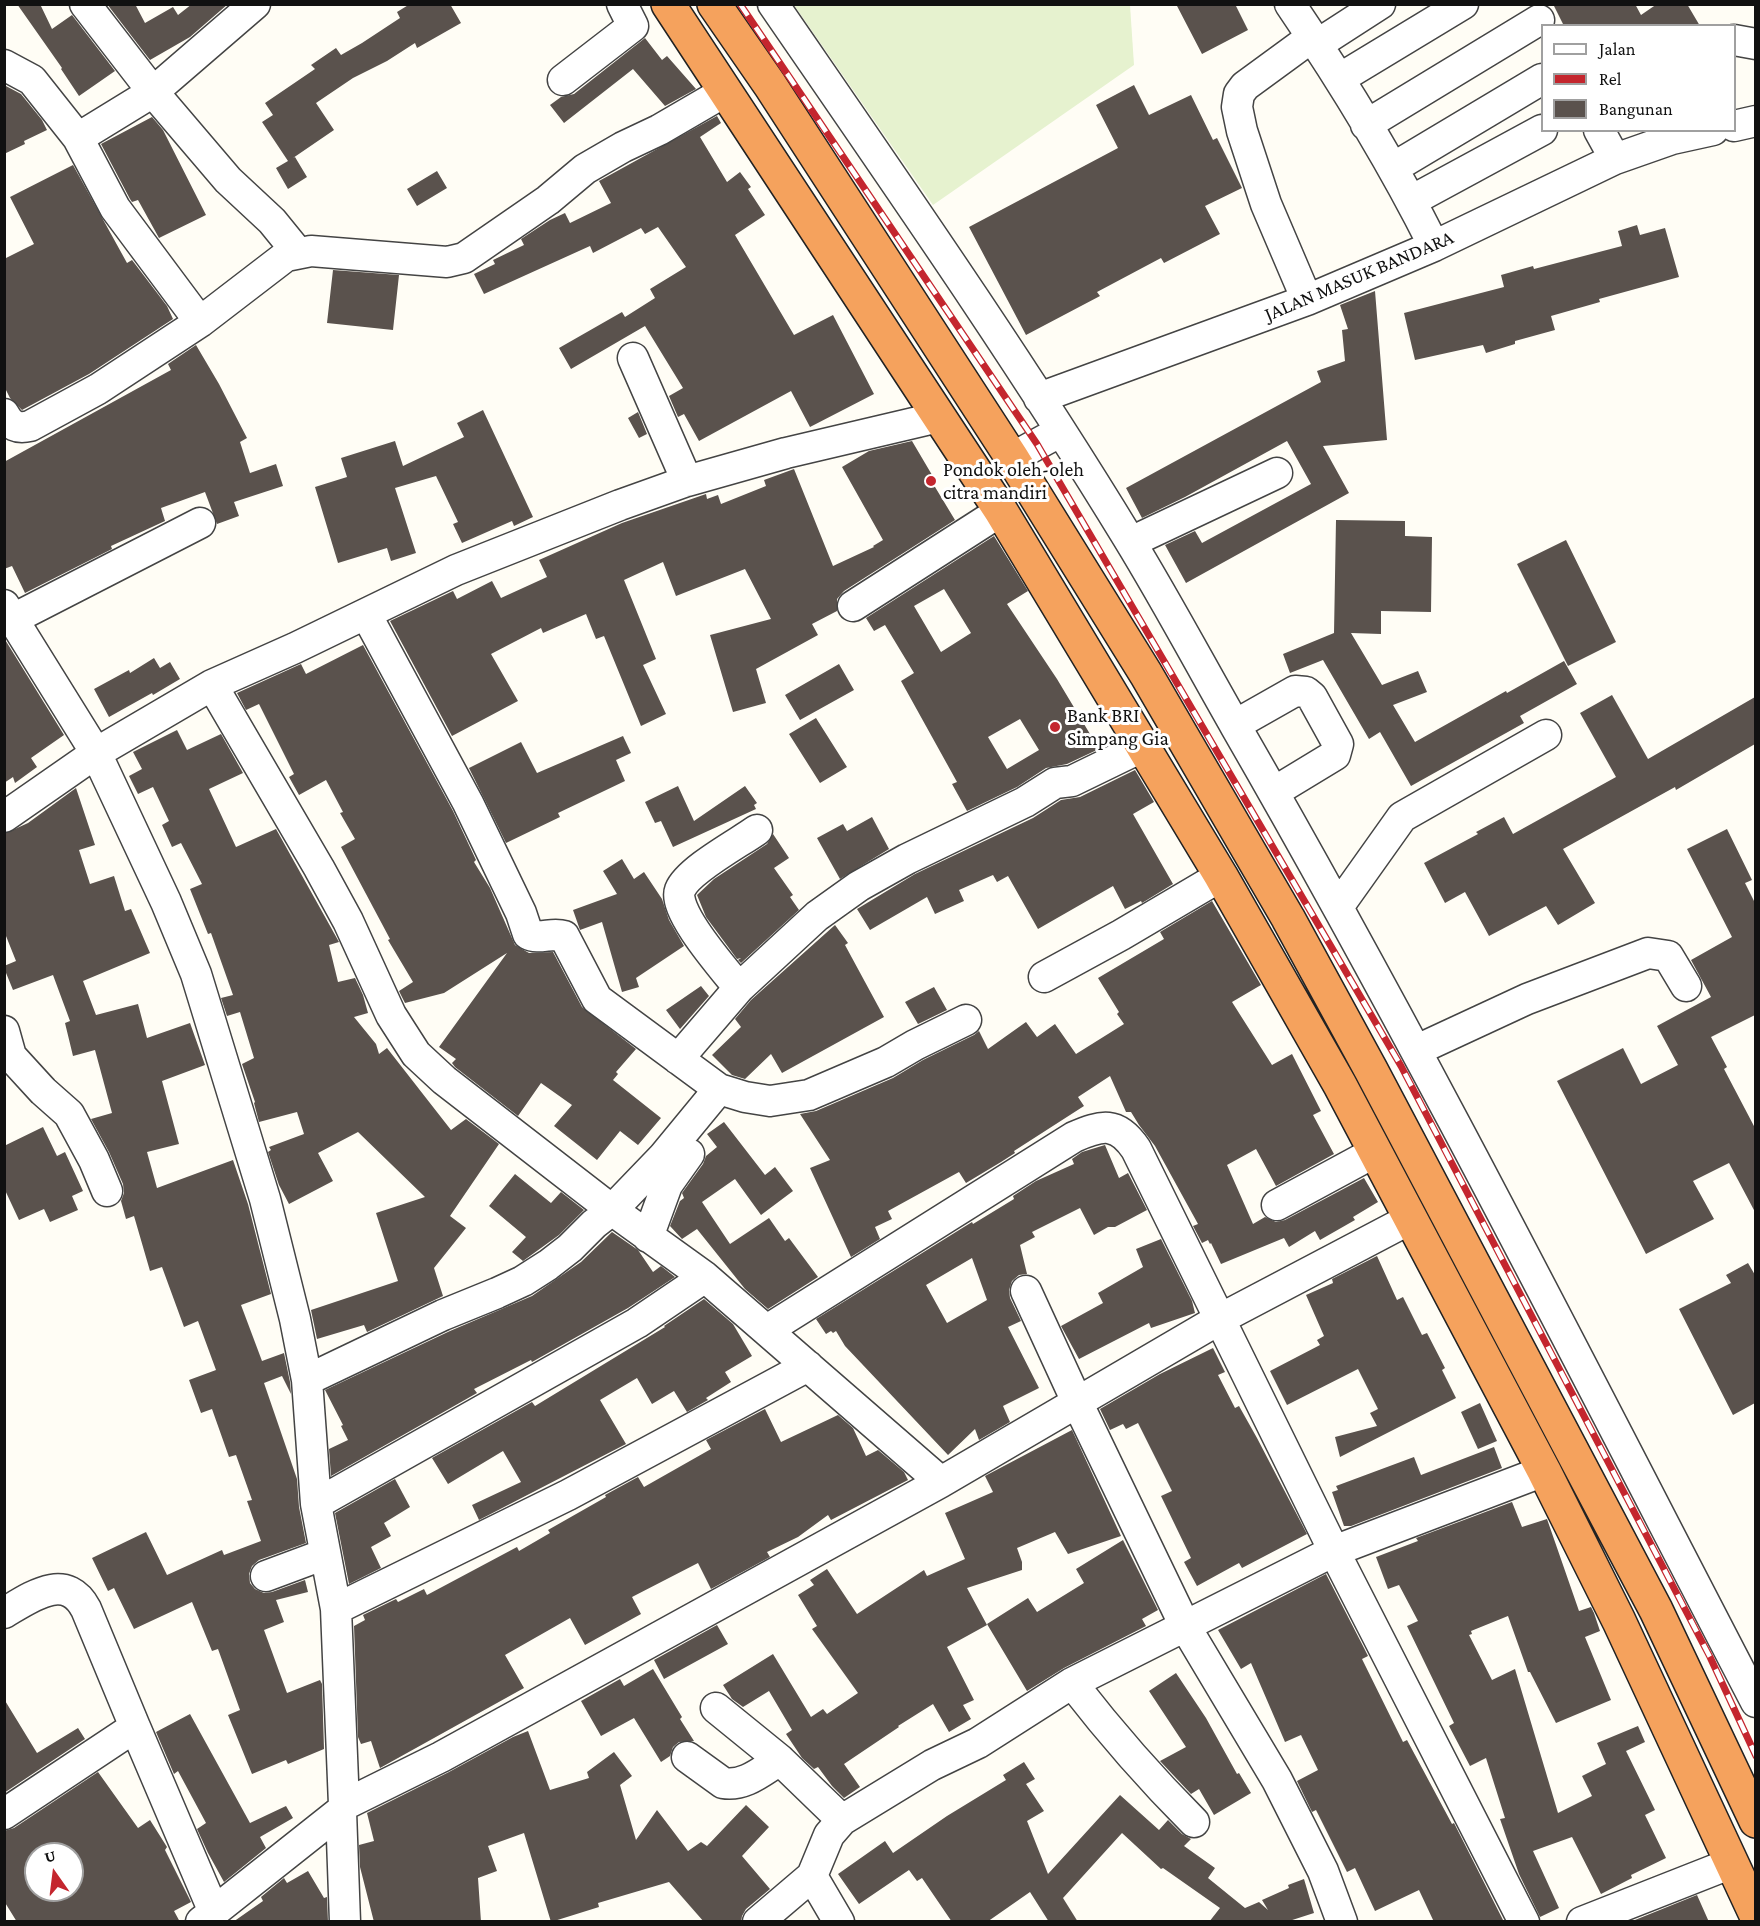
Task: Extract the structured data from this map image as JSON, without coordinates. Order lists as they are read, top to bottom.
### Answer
{
  "streets": {
    "street": ["JALAN MASUK BANDARA"]
  },
  "places": ["Pondok oleh-oleh citra mandiri", "Bank BRI Simpang Gia"],
  "legend": ["Jalan", "Rel", "Bangunan"],
  "north": "top"
}
